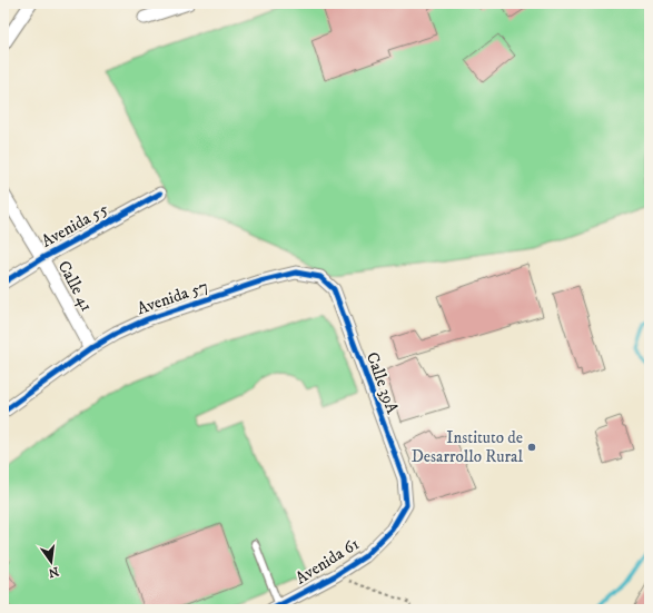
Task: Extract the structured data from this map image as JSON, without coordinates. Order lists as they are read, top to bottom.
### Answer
{
  "streets": {
    "street": [
      "Avenida 55",
      "Calle 41",
      "Avenida 57",
      "Calle 39A",
      "Avenida 61"
    ]
  },
  "crossings": [
    ["Avenida 55", "Calle 41"],
    ["Calle 41", "Avenida 57"],
    ["Avenida 57", "Calle 39A"],
    ["Calle 39A", "Avenida 61"]
  ],
  "places": ["Instituto de Desarrollo Rural"],
  "north": "bottom"
}
